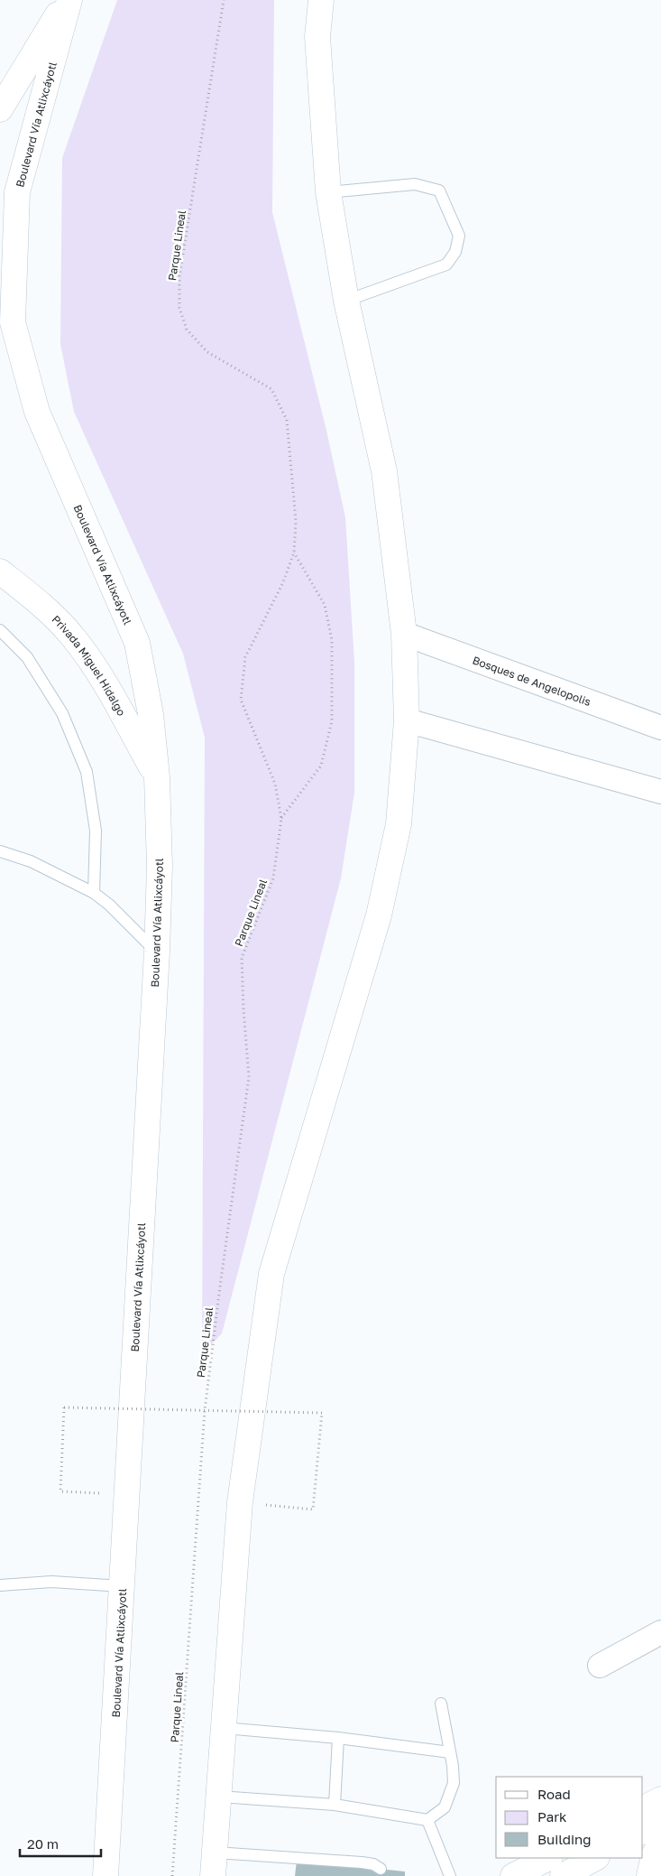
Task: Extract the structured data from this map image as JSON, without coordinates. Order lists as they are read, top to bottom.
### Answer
{
  "streets": {
    "main road": ["Boulevard Vía Atlixcáyotl", "Privada Miguel Hidalgo"],
    "street": ["Bosques de Angelopolis"],
    "path": ["Parque Lineal"]
  },
  "crossings": [
    ["Boulevard Vía Atlixcáyotl", "Privada Miguel Hidalgo"]
  ],
  "legend": ["Road", "Park", "Building"],
  "scale_bar": "20 m"
}
